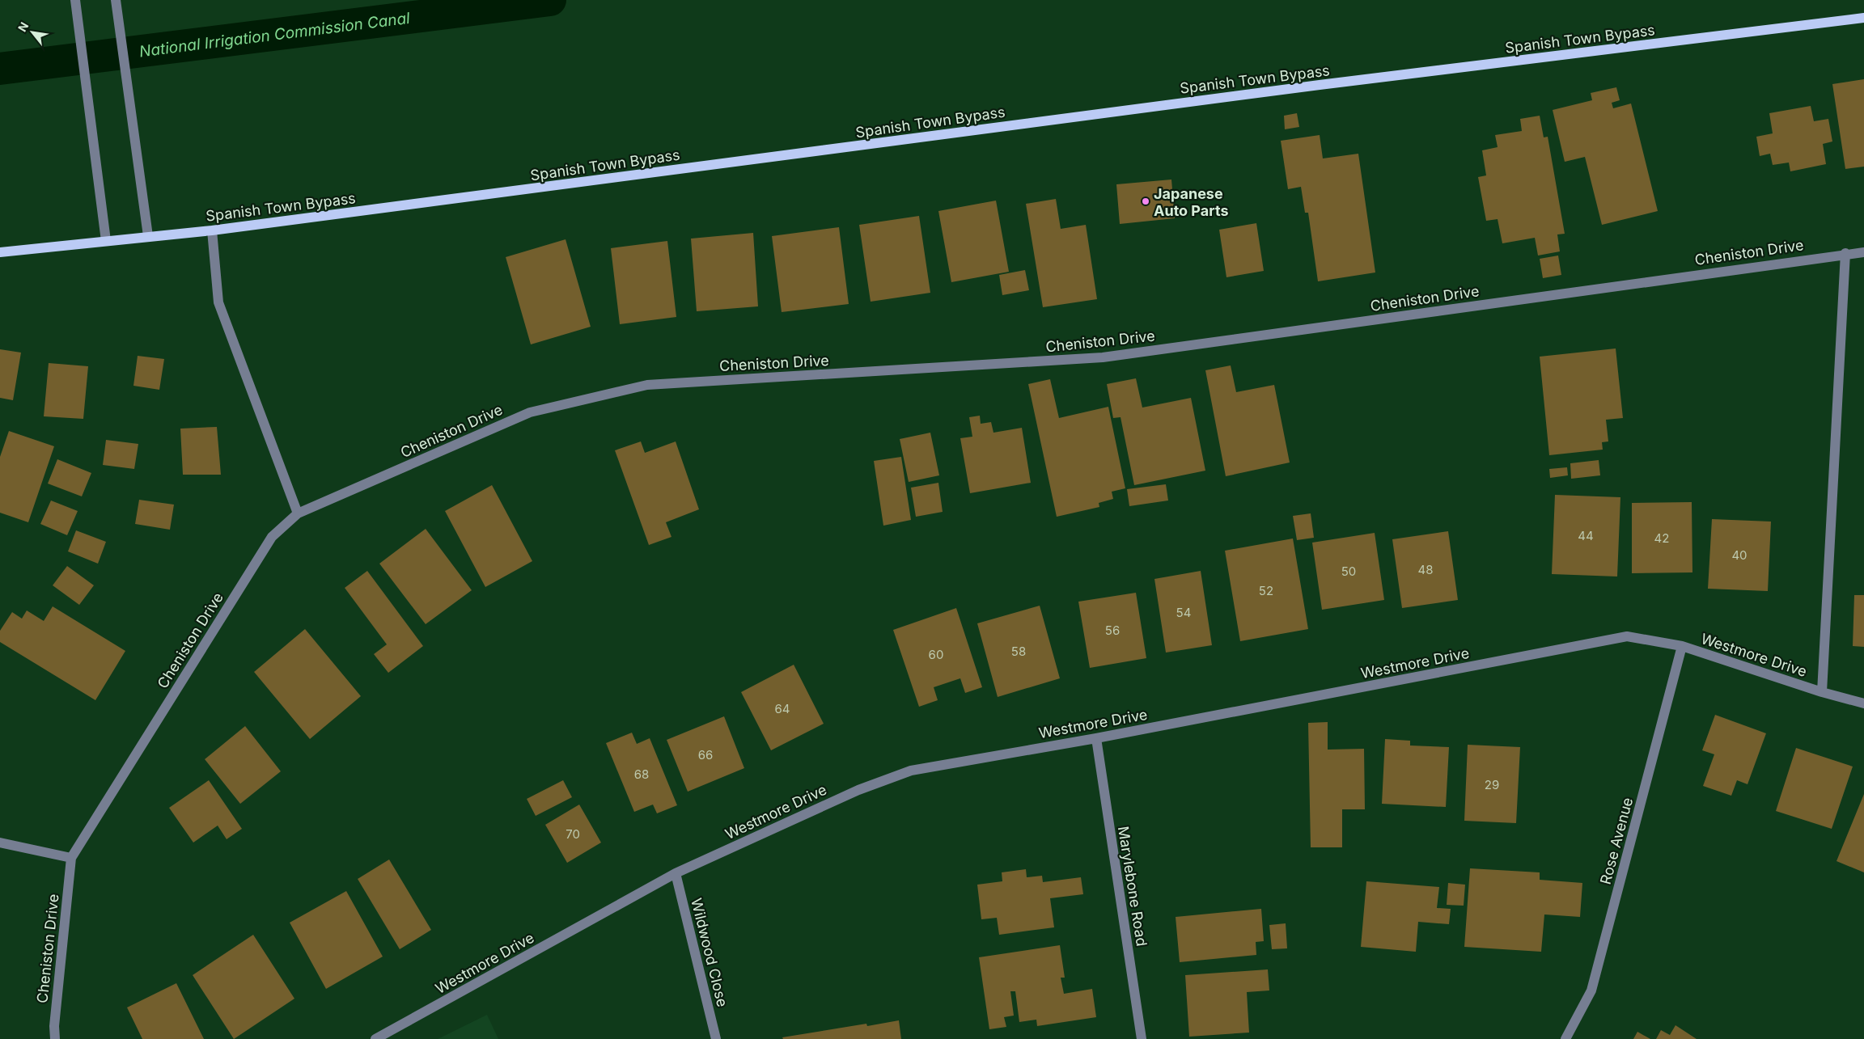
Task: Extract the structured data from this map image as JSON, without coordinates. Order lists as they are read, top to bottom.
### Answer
{
  "streets": {
    "main road": ["Spanish Town Bypass"],
    "street": [
      "Cheniston Drive",
      "Westmore Drive",
      "Rose Avenue",
      "Marylebone Road",
      "Wildwood Close"
    ]
  },
  "crossings": [
    ["Westmore Drive", "Rose Avenue"],
    ["Westmore Drive", "Marylebone Road"],
    ["Westmore Drive", "Wildwood Close"]
  ],
  "water": ["National Irrigation Commission Canal"],
  "places": ["Japanese Auto Parts"],
  "house_numbers": [
    "44",
    "42",
    "40",
    "48",
    "50",
    "52",
    "54",
    "56",
    "58",
    "60",
    "64",
    "66",
    "68",
    "29",
    "70"
  ],
  "north": "top left"
}
